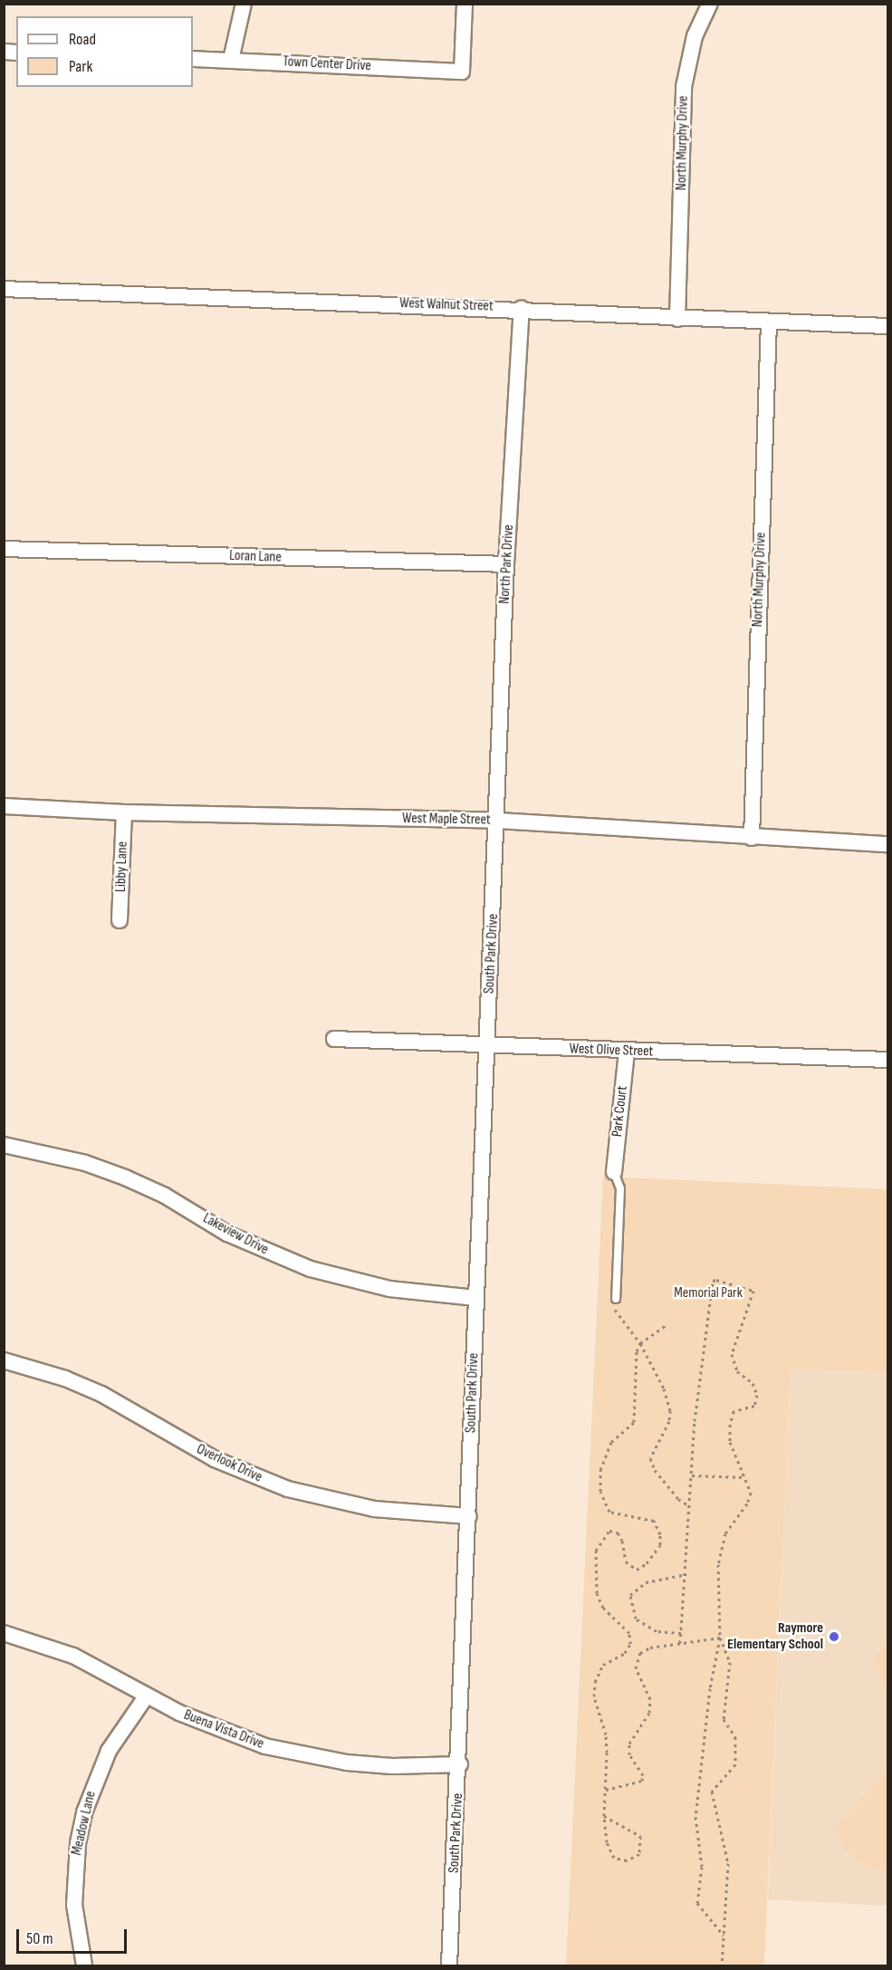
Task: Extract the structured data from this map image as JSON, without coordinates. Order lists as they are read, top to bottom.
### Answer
{
  "streets": {
    "street": [
      "Town Center Drive",
      "North Murphy Drive",
      "West Walnut Street",
      "Loran Lane",
      "North Park Drive",
      "West Maple Street",
      "Libby Lane",
      "South Park Drive",
      "West Olive Street",
      "Park Court",
      "Lakeview Drive",
      "Overlook Drive",
      "Buena Vista Drive",
      "Meadow Lane"
    ]
  },
  "crossings": [
    ["North Murphy Drive", "West Walnut Street"],
    ["North Murphy Drive", "West Maple Street"],
    ["West Walnut Street", "North Park Drive"],
    ["Loran Lane", "North Park Drive"],
    ["North Park Drive", "West Maple Street"],
    ["North Park Drive", "South Park Drive"],
    ["West Maple Street", "Libby Lane"],
    ["West Maple Street", "South Park Drive"],
    ["South Park Drive", "West Olive Street"],
    ["South Park Drive", "Lakeview Drive"],
    ["South Park Drive", "Overlook Drive"],
    ["South Park Drive", "Buena Vista Drive"],
    ["West Olive Street", "Park Court"],
    ["Buena Vista Drive", "Meadow Lane"]
  ],
  "parks": ["Memorial Park"],
  "places": ["Raymore Elementary School"],
  "legend": ["Road", "Park"],
  "scale_bar": "50 m"
}
